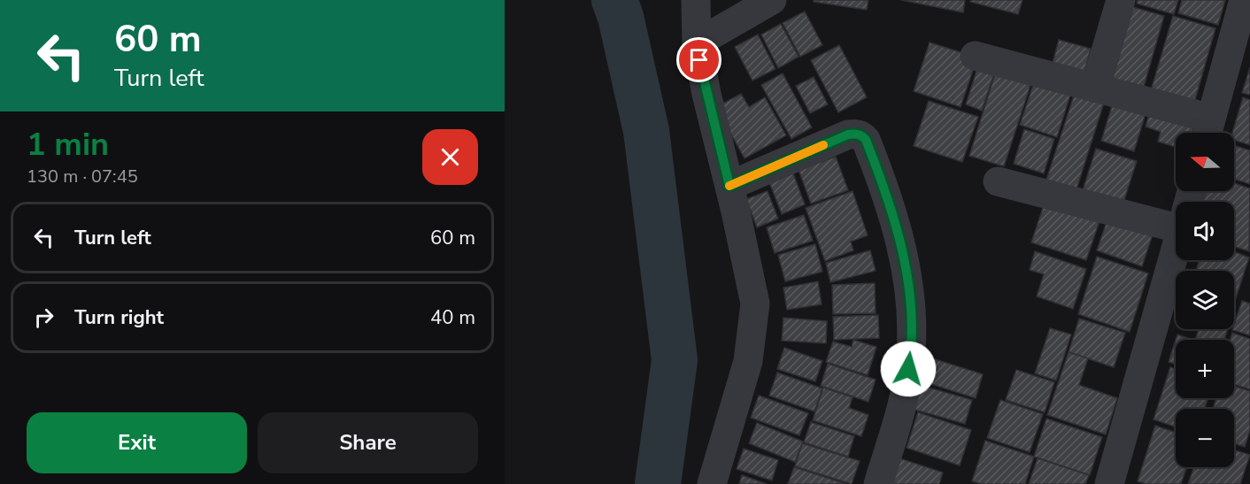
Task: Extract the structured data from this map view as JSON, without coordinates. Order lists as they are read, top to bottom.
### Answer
{
  "north": "left",
  "page": {
    "turn": ["60 m", "Turn left"],
    "heading": ["1 min", "130 m · 07:45"],
    "map_buttons": ["+", "−"],
    "list": [
      {
        "name": "Turn left",
        "value": "60 m"
      },
      {
        "name": "Turn right",
        "value": "40 m"
      }
    ],
    "buttons": ["Exit", "Share"]
  }
}
